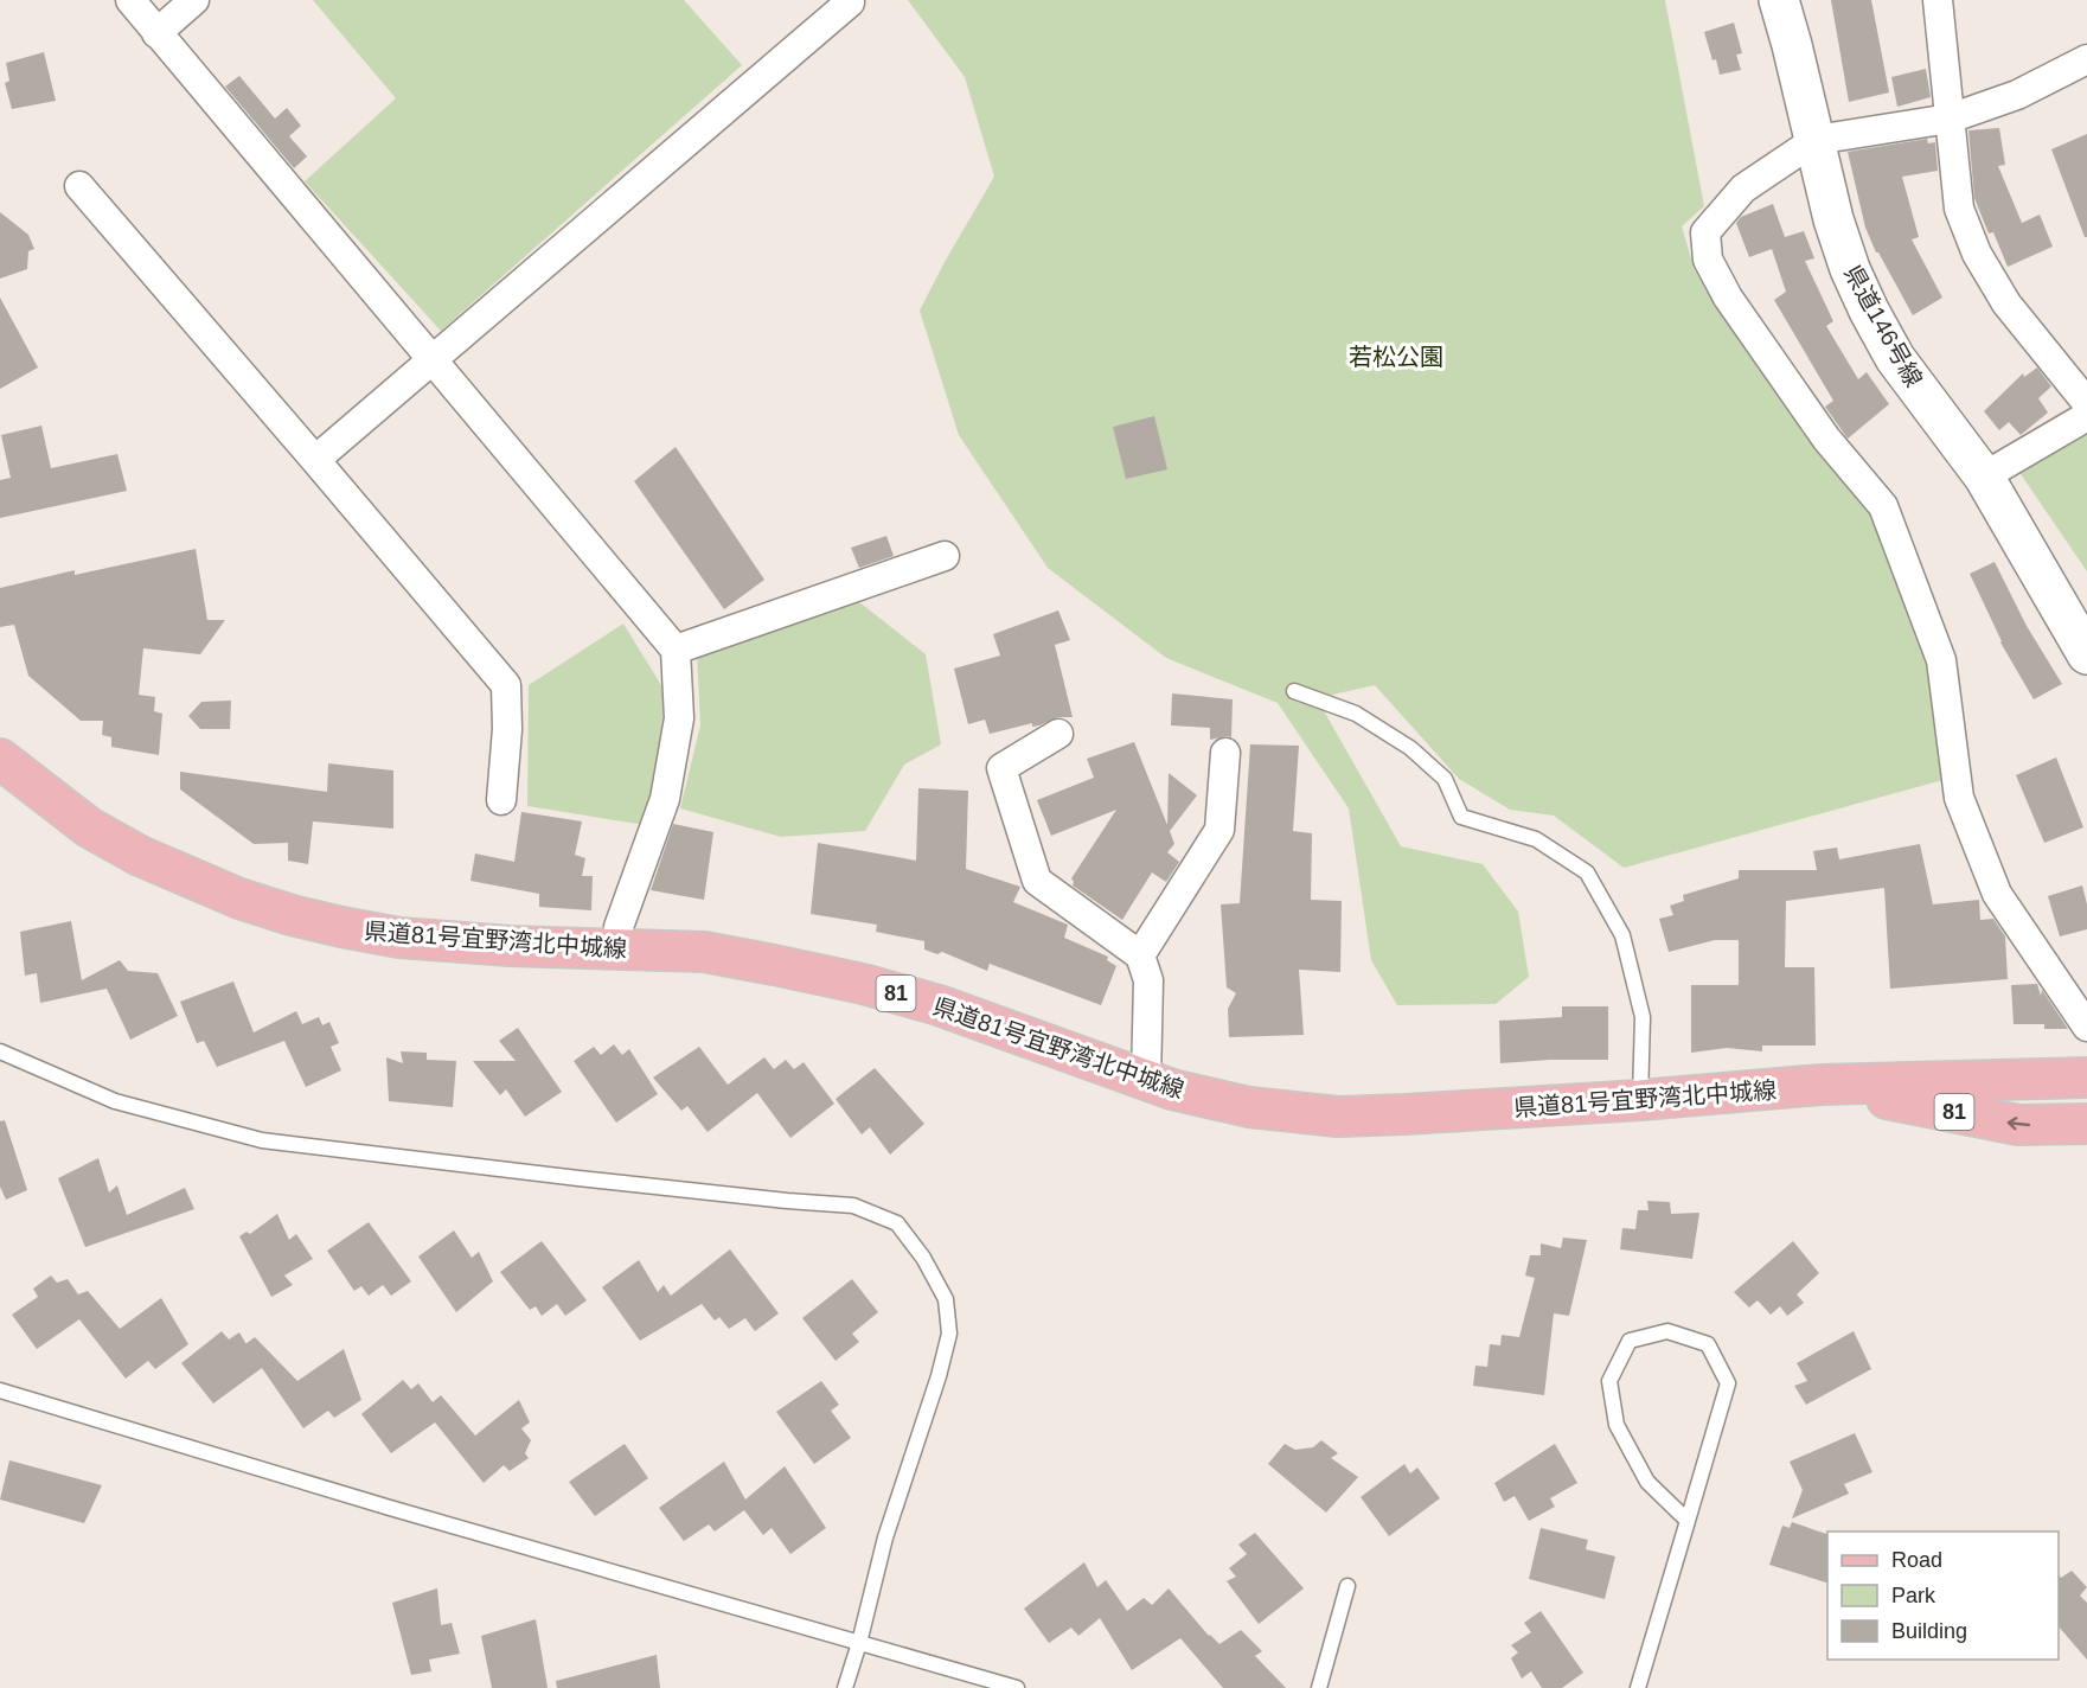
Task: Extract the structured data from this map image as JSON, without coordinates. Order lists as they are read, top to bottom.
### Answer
{
  "streets": {
    "main road": ["県道146号線", "県道81号宜野湾北中城線", "81"]
  },
  "parks": ["若松公園"],
  "legend": ["Road", "Park", "Building"]
}
